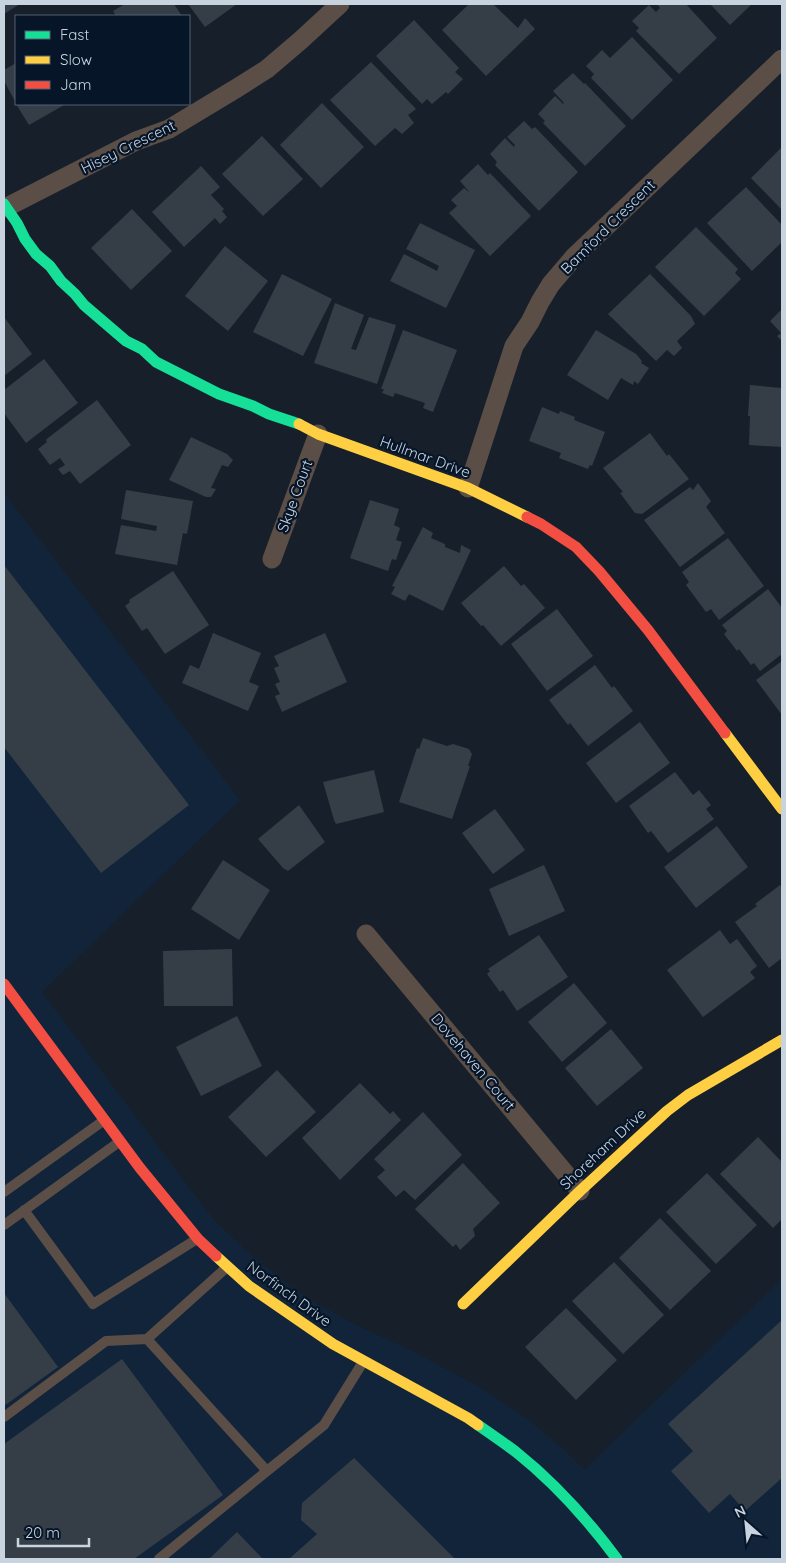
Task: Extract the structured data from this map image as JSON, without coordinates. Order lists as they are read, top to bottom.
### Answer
{
  "streets": {
    "street": [
      "Hisey Crescent",
      "Bamford Crescent",
      "Hullmar Drive",
      "Skye Court",
      "Dovehaven Court",
      "Shoreham Drive",
      "Norfinch Drive"
    ]
  },
  "crossings": [
    ["Hisey Crescent", "Hullmar Drive"],
    ["Bamford Crescent", "Hullmar Drive"],
    ["Hullmar Drive", "Skye Court"],
    ["Dovehaven Court", "Shoreham Drive"]
  ],
  "legend": ["Fast", "Slow", "Jam"],
  "scale_bar": "20 m",
  "north": "top left"
}
